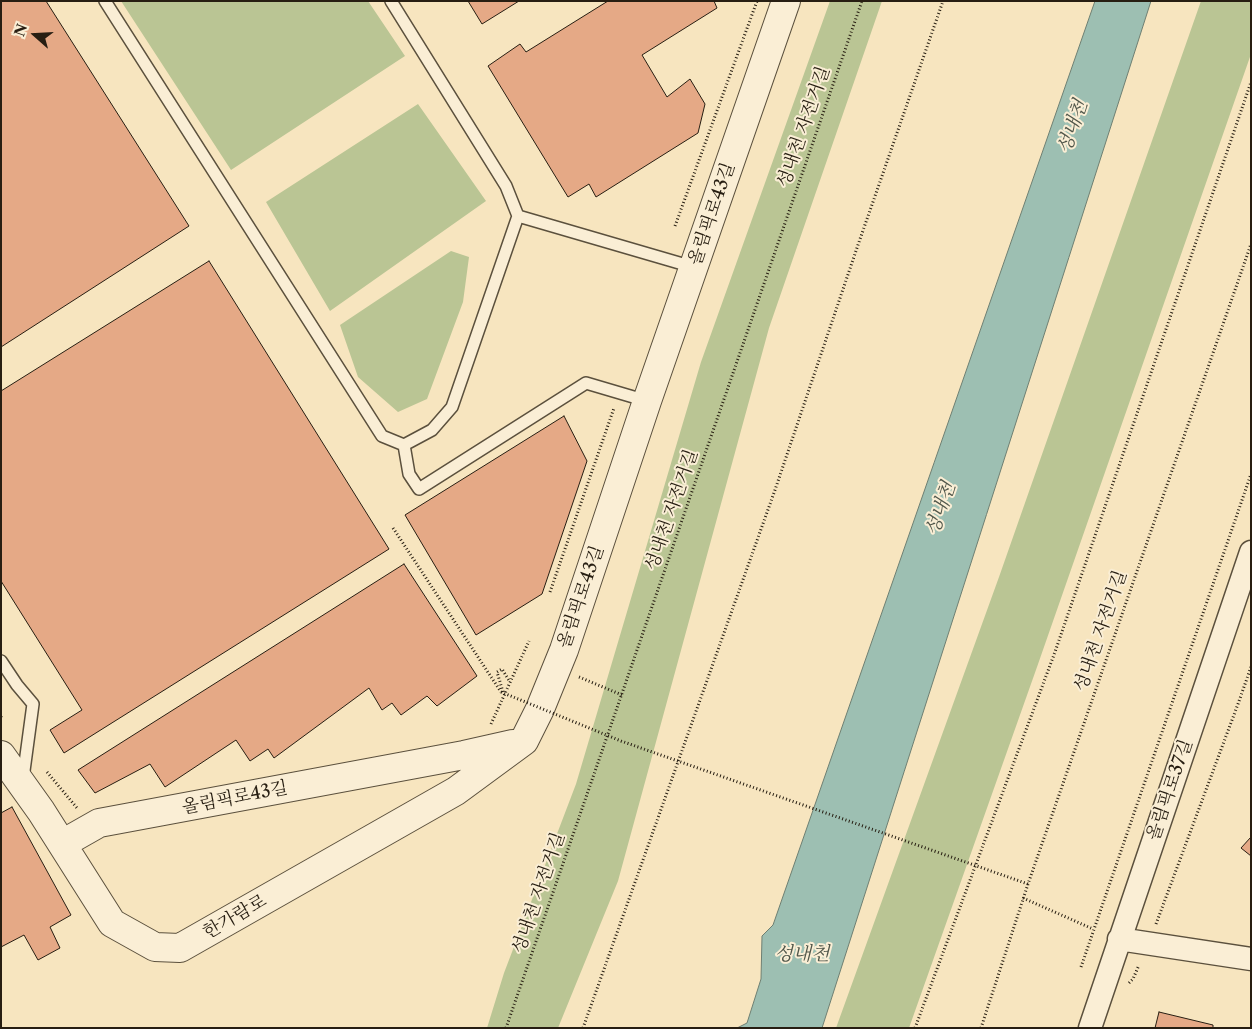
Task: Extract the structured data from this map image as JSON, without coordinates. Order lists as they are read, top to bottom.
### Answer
{
  "streets": {
    "street": ["올림픽로43길", "올림픽로37길", "한가람로"],
    "path": ["성내천 자전거길"]
  },
  "crossings": [
    ["올림픽로43길", "한가람로"]
  ],
  "water": ["성내천"],
  "north": "left"
}
